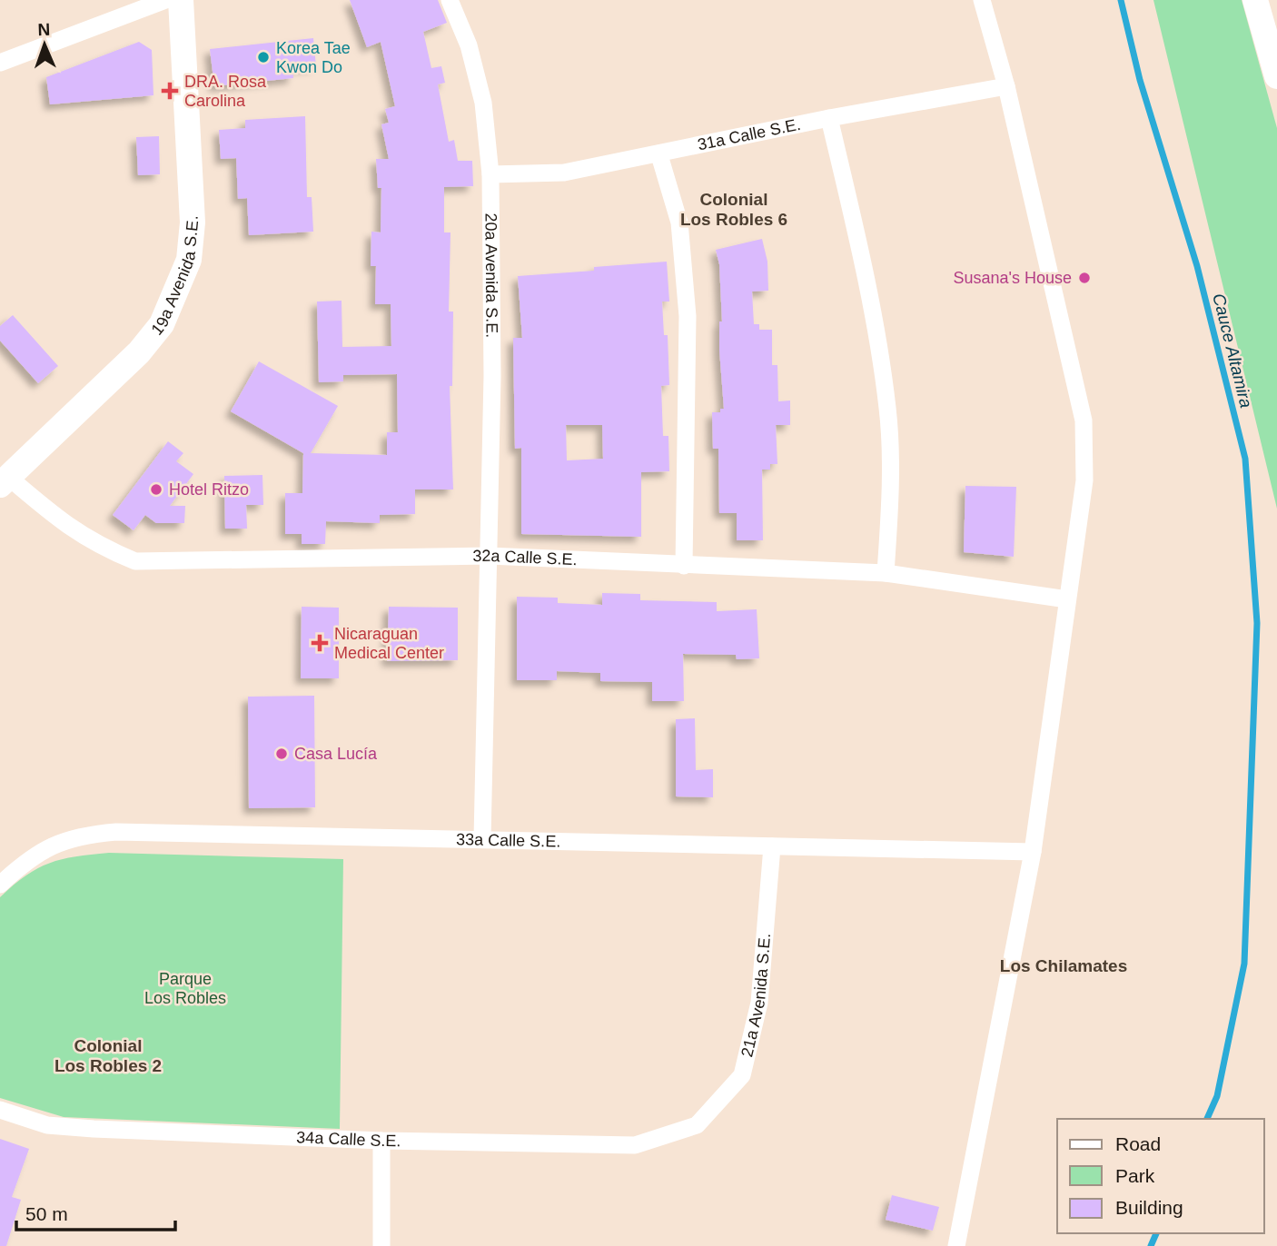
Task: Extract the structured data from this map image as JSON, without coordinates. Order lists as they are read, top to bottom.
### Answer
{
  "streets": {
    "street": [
      "31a Calle S.E.",
      "19a Avenida S.E.",
      "20a Avenida S.E.",
      "32a Calle S.E.",
      "33a Calle S.E.",
      "21a Avenida S.E.",
      "34a Calle S.E."
    ]
  },
  "crossings": [
    ["31a Calle S.E.", "20a Avenida S.E."],
    ["19a Avenida S.E.", "32a Calle S.E."],
    ["20a Avenida S.E.", "32a Calle S.E."],
    ["20a Avenida S.E.", "33a Calle S.E."],
    ["33a Calle S.E.", "21a Avenida S.E."],
    ["21a Avenida S.E.", "34a Calle S.E."]
  ],
  "districts": ["Colonial Los Robles 6", "Los Chilamates", "Colonial Los Robles 2"],
  "water": ["Cauce Altamira"],
  "parks": ["Parque Los Robles"],
  "places": {
    "other": [
      "Korea Tae Kwon Do",
      "Susana's House",
      "Hotel Ritzo",
      "Casa Lucía"
    ],
    "health": ["DRA. Rosa Carolina", "Nicaraguan Medical Center"]
  },
  "legend": ["Road", "Park", "Building"],
  "scale_bar": "50 m",
  "north": "top"
}
